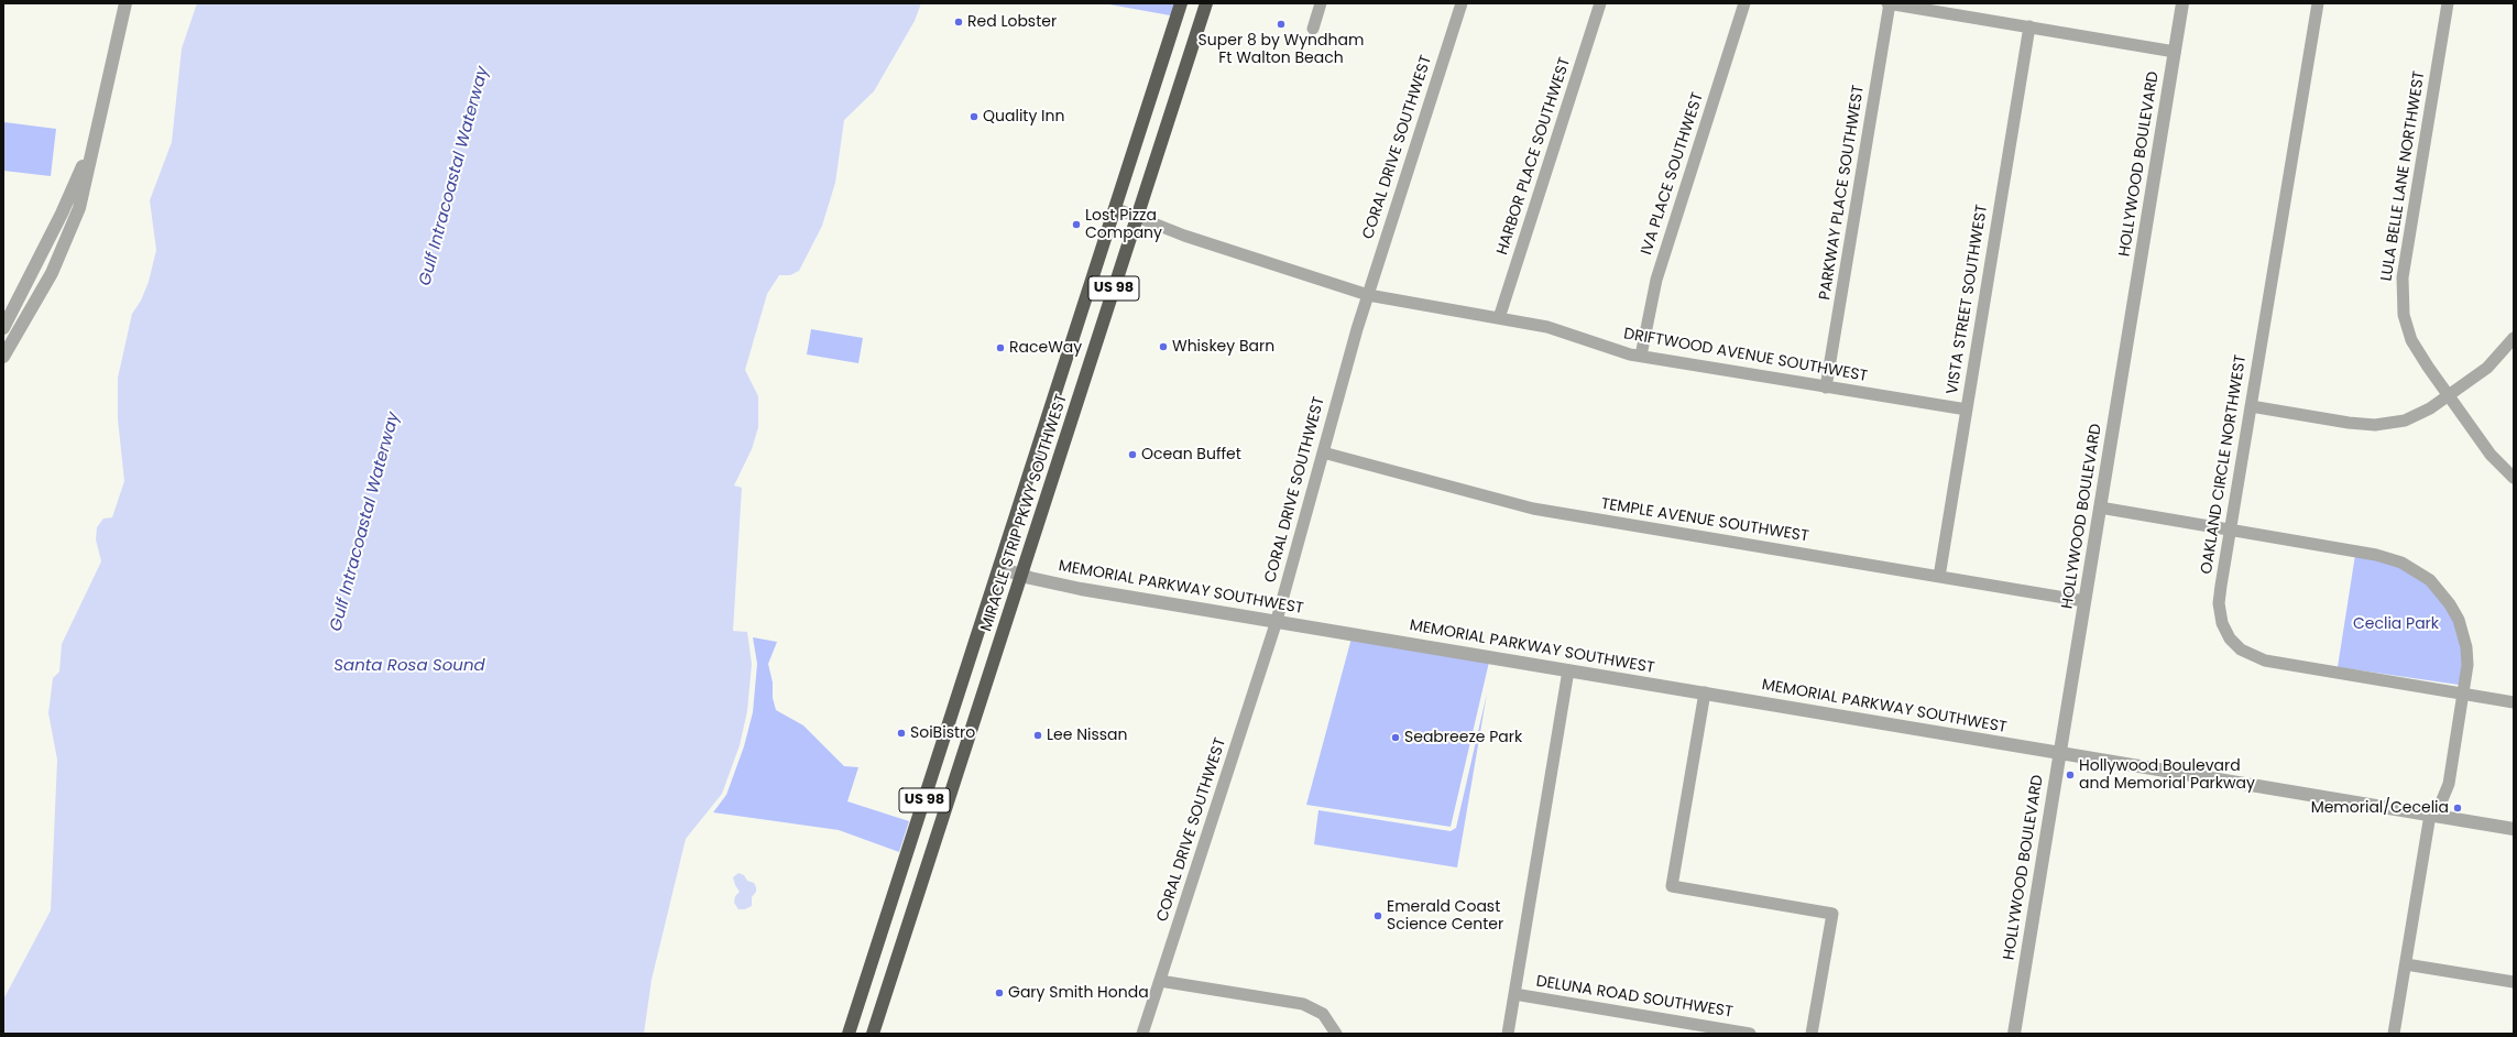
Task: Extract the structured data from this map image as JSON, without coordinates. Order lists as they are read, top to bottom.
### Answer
{
  "streets": {
    "highway": ["US 98", "MIRACLE STRIP PKWY SOUTHWEST"],
    "street": [
      "CORAL DRIVE SOUTHWEST",
      "HARBOR PLACE SOUTHWEST",
      "HOLLYWOOD BOULEVARD",
      "IVA PLACE SOUTHWEST",
      "LULA BELLE LANE NORTHWEST",
      "PARKWAY PLACE SOUTHWEST",
      "VISTA STREET SOUTHWEST",
      "DRIFTWOOD AVENUE SOUTHWEST",
      "OAKLAND CIRCLE NORTHWEST",
      "TEMPLE AVENUE SOUTHWEST",
      "MEMORIAL PARKWAY SOUTHWEST",
      "DELUNA ROAD SOUTHWEST"
    ]
  },
  "crossings": [
    ["CORAL DRIVE SOUTHWEST", "DRIFTWOOD AVENUE SOUTHWEST"],
    ["CORAL DRIVE SOUTHWEST", "TEMPLE AVENUE SOUTHWEST"],
    ["CORAL DRIVE SOUTHWEST", "MEMORIAL PARKWAY SOUTHWEST"],
    ["HARBOR PLACE SOUTHWEST", "DRIFTWOOD AVENUE SOUTHWEST"],
    ["HOLLYWOOD BOULEVARD", "TEMPLE AVENUE SOUTHWEST"],
    ["HOLLYWOOD BOULEVARD", "MEMORIAL PARKWAY SOUTHWEST"],
    ["IVA PLACE SOUTHWEST", "DRIFTWOOD AVENUE SOUTHWEST"],
    ["PARKWAY PLACE SOUTHWEST", "DRIFTWOOD AVENUE SOUTHWEST"],
    ["VISTA STREET SOUTHWEST", "DRIFTWOOD AVENUE SOUTHWEST"],
    ["VISTA STREET SOUTHWEST", "TEMPLE AVENUE SOUTHWEST"],
    ["DRIFTWOOD AVENUE SOUTHWEST", "MIRACLE STRIP PKWY SOUTHWEST"],
    ["MIRACLE STRIP PKWY SOUTHWEST", "MEMORIAL PARKWAY SOUTHWEST"]
  ],
  "water": ["Gulf Intracoastal Waterway", "Santa Rosa Sound"],
  "parks": ["Ceclia Park"],
  "places": [
    "Red Lobster",
    "Super 8 by Wyndham Ft Walton Beach",
    "Quality Inn",
    "Lost Pizza Company",
    "Whiskey Barn",
    "RaceWay",
    "Ocean Buffet",
    "SoiBistro",
    "Lee Nissan",
    "Seabreeze Park",
    "Hollywood Boulevard and Memorial Parkway",
    "Memorial/Cecelia",
    "Emerald Coast Science Center",
    "Gary Smith Honda"
  ]
}
